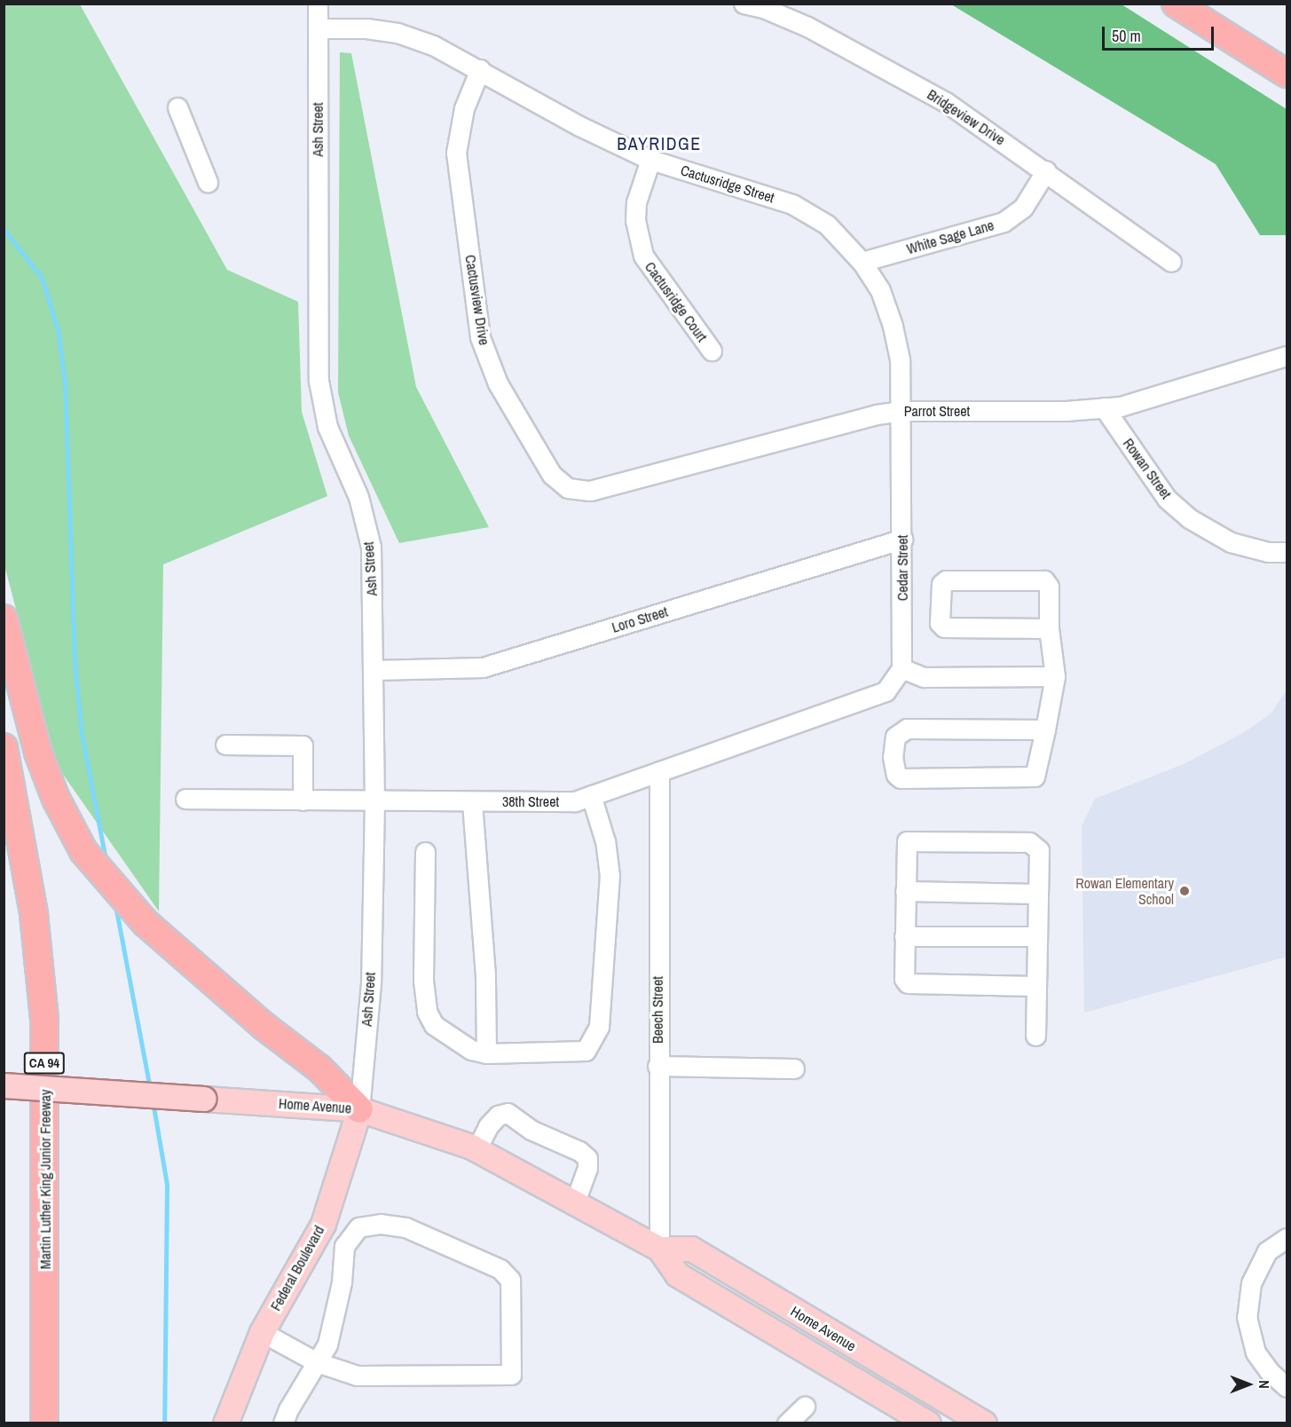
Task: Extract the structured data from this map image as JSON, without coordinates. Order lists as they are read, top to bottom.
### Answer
{
  "streets": {
    "highway": ["CA 94", "Martin Luther King Junior Freeway"],
    "main road": ["Home Avenue", "Federal Boulevard"],
    "street": [
      "Bridgeview Drive",
      "Ash Street",
      "Cactusridge Street",
      "White Sage Lane",
      "Cactusview Drive",
      "Cactusridge Court",
      "Parrot Street",
      "Rowan Street",
      "Cedar Street",
      "Loro Street",
      "38th Street",
      "Beech Street"
    ]
  },
  "crossings": [
    ["Bridgeview Drive", "White Sage Lane"],
    ["Ash Street", "Cactusridge Street"],
    ["Ash Street", "Loro Street"],
    ["Ash Street", "38th Street"],
    ["Ash Street", "Home Avenue"],
    ["Ash Street", "Federal Boulevard"],
    ["Cactusridge Street", "White Sage Lane"],
    ["Cactusridge Street", "Cactusview Drive"],
    ["Cactusridge Street", "Cactusridge Court"],
    ["Cactusridge Street", "Parrot Street"],
    ["Cactusridge Street", "Cedar Street"],
    ["Cactusview Drive", "Parrot Street"],
    ["Parrot Street", "Rowan Street"],
    ["Parrot Street", "Cedar Street"],
    ["Cedar Street", "Loro Street"],
    ["Cedar Street", "38th Street"],
    ["38th Street", "Beech Street"],
    ["Beech Street", "Home Avenue"],
    ["Home Avenue", "Federal Boulevard"]
  ],
  "districts": ["BAYRIDGE"],
  "places": ["Rowan Elementary School"],
  "scale_bar": "50 m",
  "north": "right"
}
